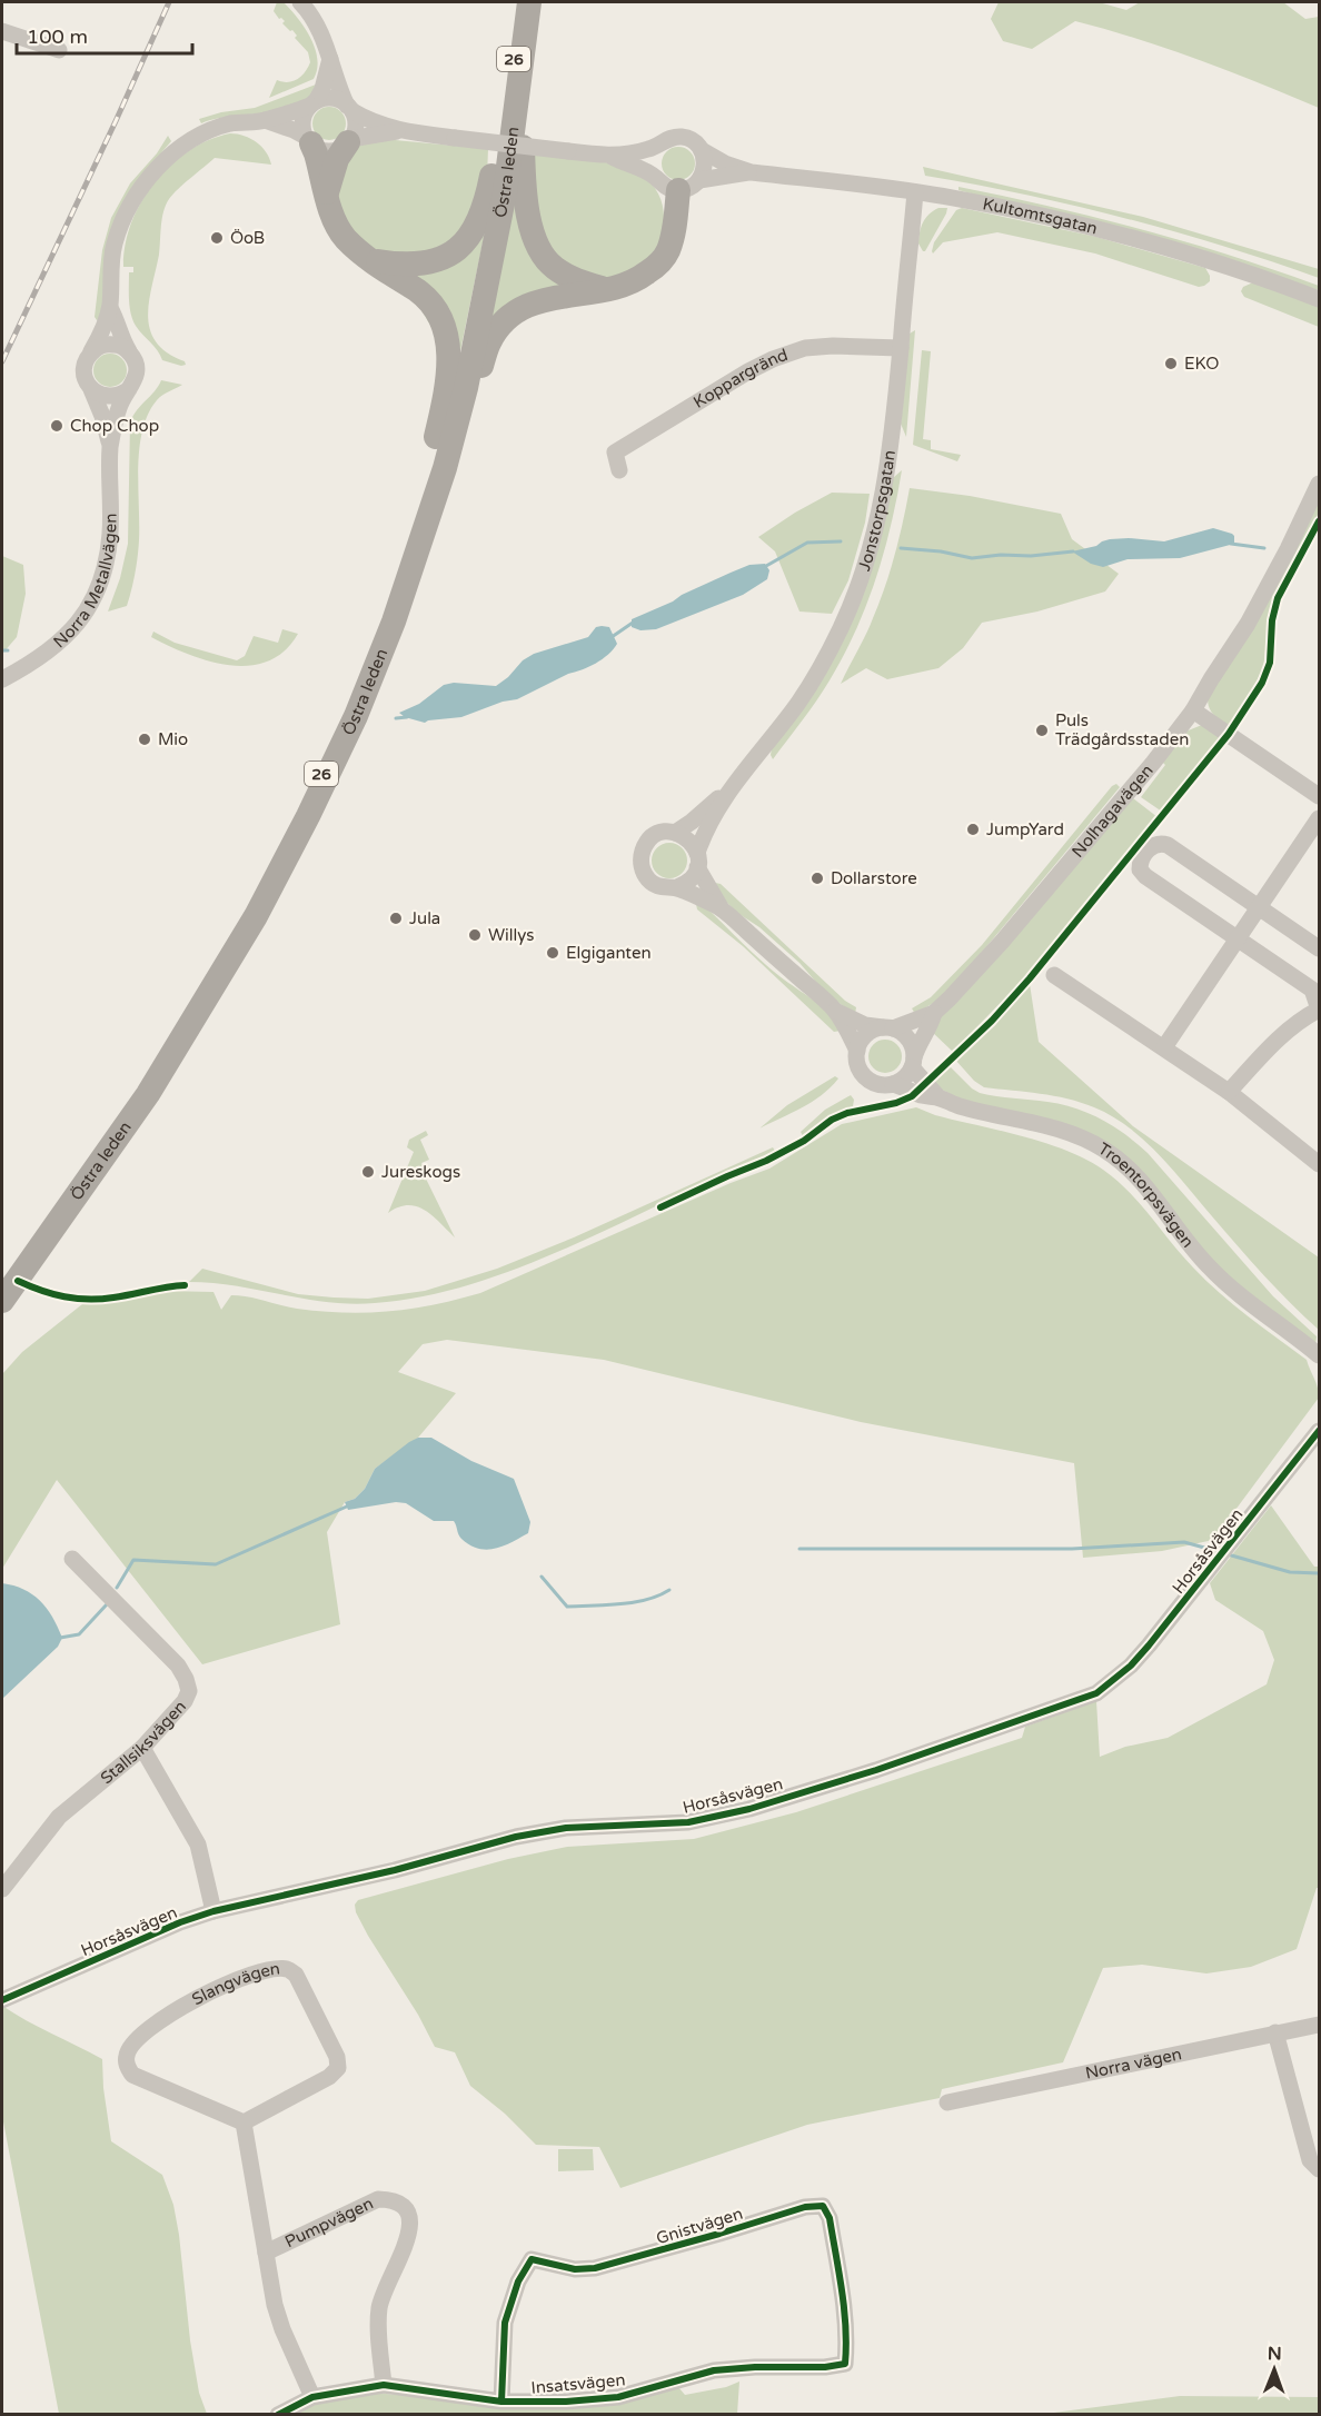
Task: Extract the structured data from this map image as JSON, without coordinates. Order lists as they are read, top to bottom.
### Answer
{
  "streets": {
    "highway": ["26", "Östra leden"],
    "street": [
      "Kultomtsgatan",
      "Koppargränd",
      "Jonstorpsgatan",
      "Norra Metallvägen",
      "Nolhagavägen",
      "Troentorpsvägen",
      "Horsåsvägen",
      "Stallsiksvägen",
      "Slangvägen",
      "Norra vägen",
      "Pumpvägen",
      "Gnistvägen",
      "Insatsvägen"
    ]
  },
  "crossings": [
    ["Kultomtsgatan", "Jonstorpsgatan"],
    ["Koppargränd", "Jonstorpsgatan"],
    ["Jonstorpsgatan", "Nolhagavägen"],
    ["Jonstorpsgatan", "Troentorpsvägen"],
    ["Nolhagavägen", "Troentorpsvägen"],
    ["Pumpvägen", "Insatsvägen"],
    ["Gnistvägen", "Insatsvägen"]
  ],
  "places": [
    "ÖoB",
    "EKO",
    "Chop Chop",
    "Puls Trädgårdsstaden",
    "Mio",
    "JumpYard",
    "Dollarstore",
    "Jula",
    "Willys",
    "Elgiganten",
    "Jureskogs"
  ],
  "scale_bar": "100 m",
  "north": "top"
}
